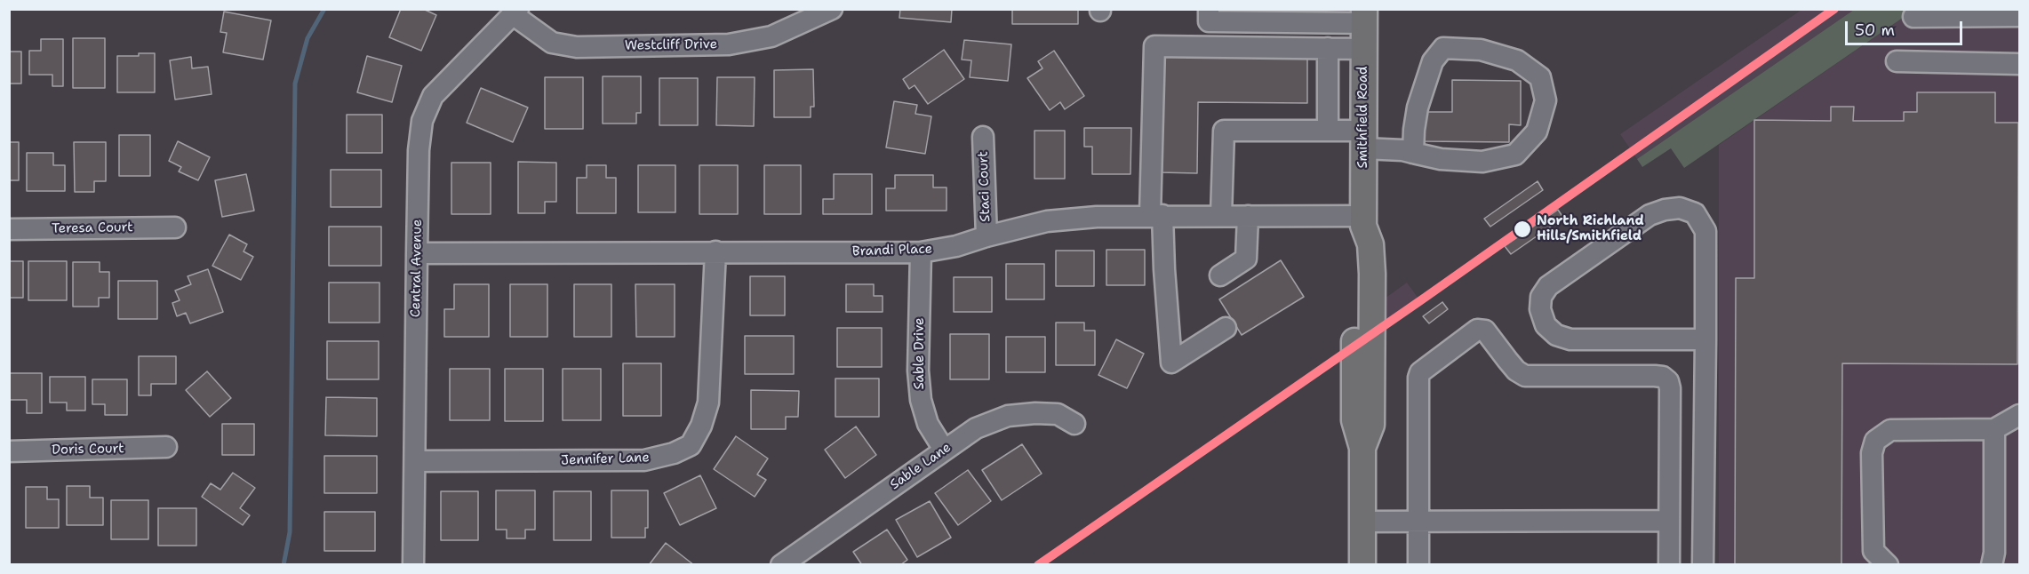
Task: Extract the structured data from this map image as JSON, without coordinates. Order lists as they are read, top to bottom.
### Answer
{
  "streets": {
    "main road": ["Smithfield Road"],
    "street": [
      "Westcliff Drive",
      "Staci Court",
      "Teresa Court",
      "Brandi Place",
      "Central Avenue",
      "Sable Drive",
      "Doris Court",
      "Jennifer Lane",
      "Sable Lane"
    ]
  },
  "crossings": [
    ["Westcliff Drive", "Central Avenue"],
    ["Smithfield Road", "Brandi Place"],
    ["Staci Court", "Brandi Place"],
    ["Brandi Place", "Central Avenue"],
    ["Brandi Place", "Sable Drive"],
    ["Brandi Place", "Jennifer Lane"],
    ["Central Avenue", "Jennifer Lane"],
    ["Sable Drive", "Sable Lane"]
  ],
  "places": ["North Richland Hills/Smithfield"],
  "scale_bar": "50 m"
}
